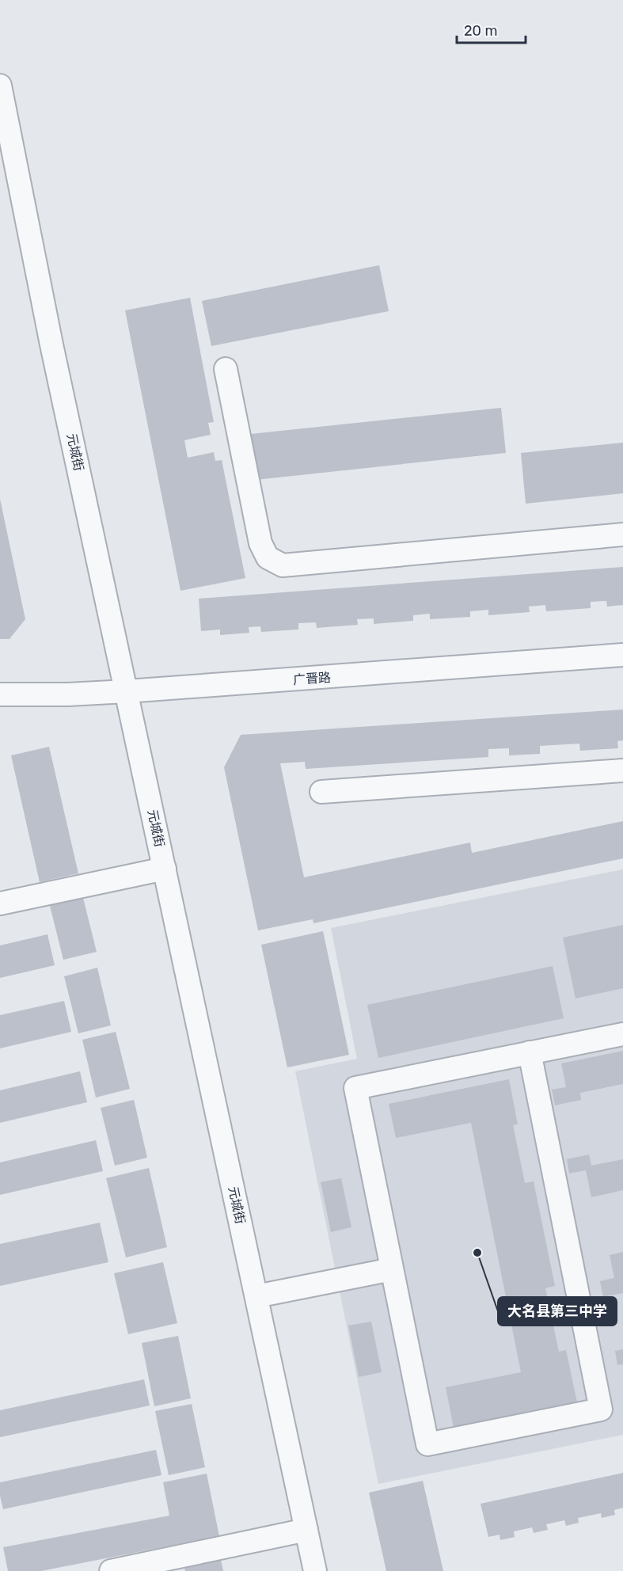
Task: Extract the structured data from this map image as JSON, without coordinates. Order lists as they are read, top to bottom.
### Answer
{
  "streets": {
    "street": ["元城街", "广晋路"]
  },
  "crossings": [
    ["元城街", "广晋路"]
  ],
  "places": ["大名县第三中学"],
  "scale_bar": "20 m"
}
